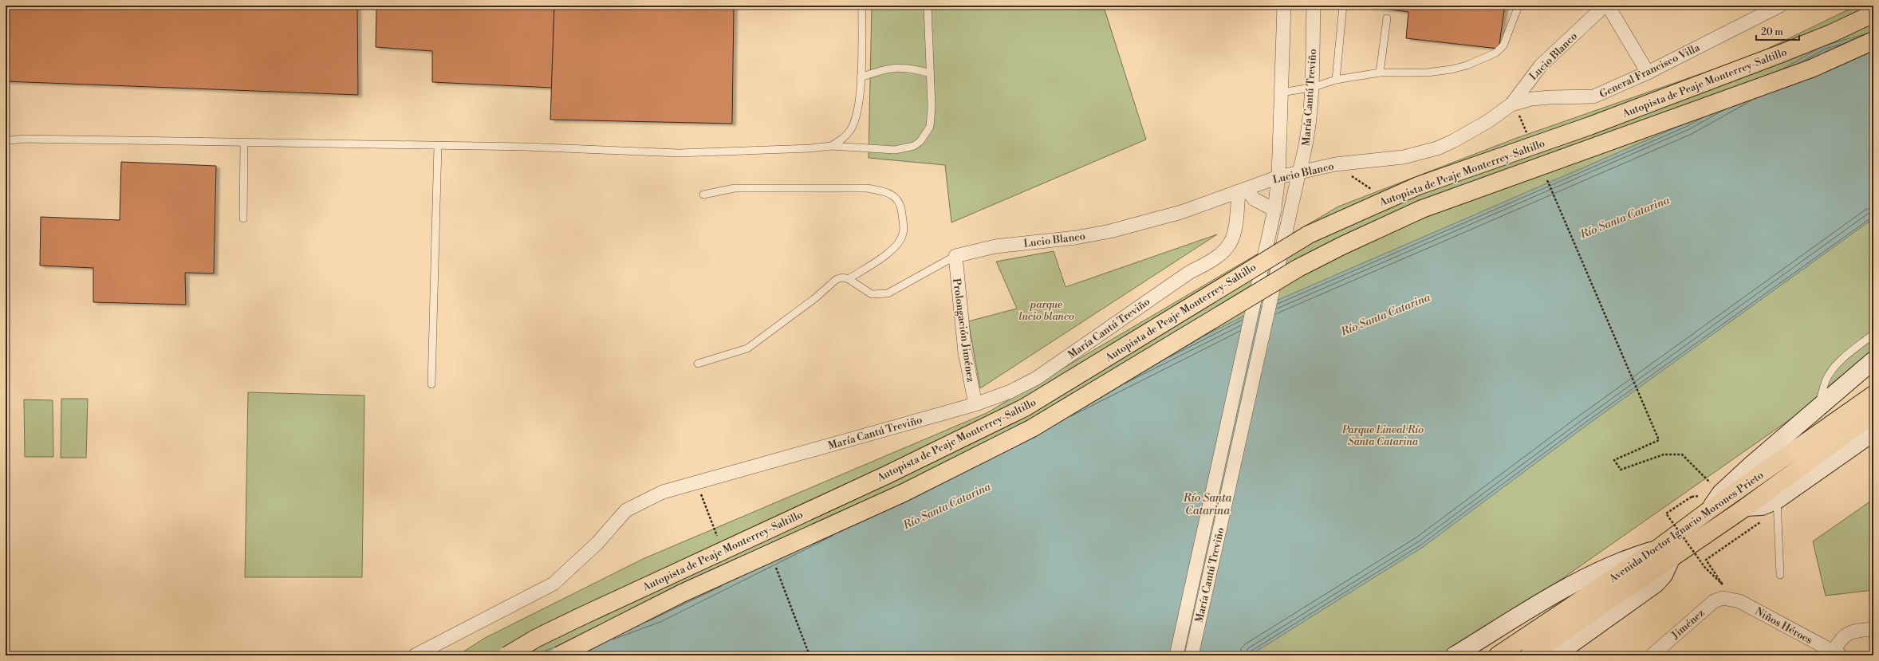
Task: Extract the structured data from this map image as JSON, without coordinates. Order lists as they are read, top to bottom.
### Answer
{
  "streets": {
    "main road": ["Autopista de Peaje Monterrey-Saltillo", "Avenida Doctor Ignacio Morones Prieto"],
    "street": [
      "Lucio Blanco",
      "General Francisco Villa",
      "María Cantú Treviño",
      "Prolongación Jiménez",
      "Jiménez",
      "Niños Héroes"
    ]
  },
  "crossings": [
    ["Lucio Blanco", "General Francisco Villa"],
    ["Lucio Blanco", "María Cantú Treviño"],
    ["Lucio Blanco", "Prolongación Jiménez"],
    ["María Cantú Treviño", "Prolongación Jiménez"],
    ["Jiménez", "Niños Héroes"]
  ],
  "water": ["Río Santa Catarina"],
  "parks": ["parque lucio blanco", "Parque Lineal Río Santa Catarina"],
  "scale_bar": "20 m"
}
